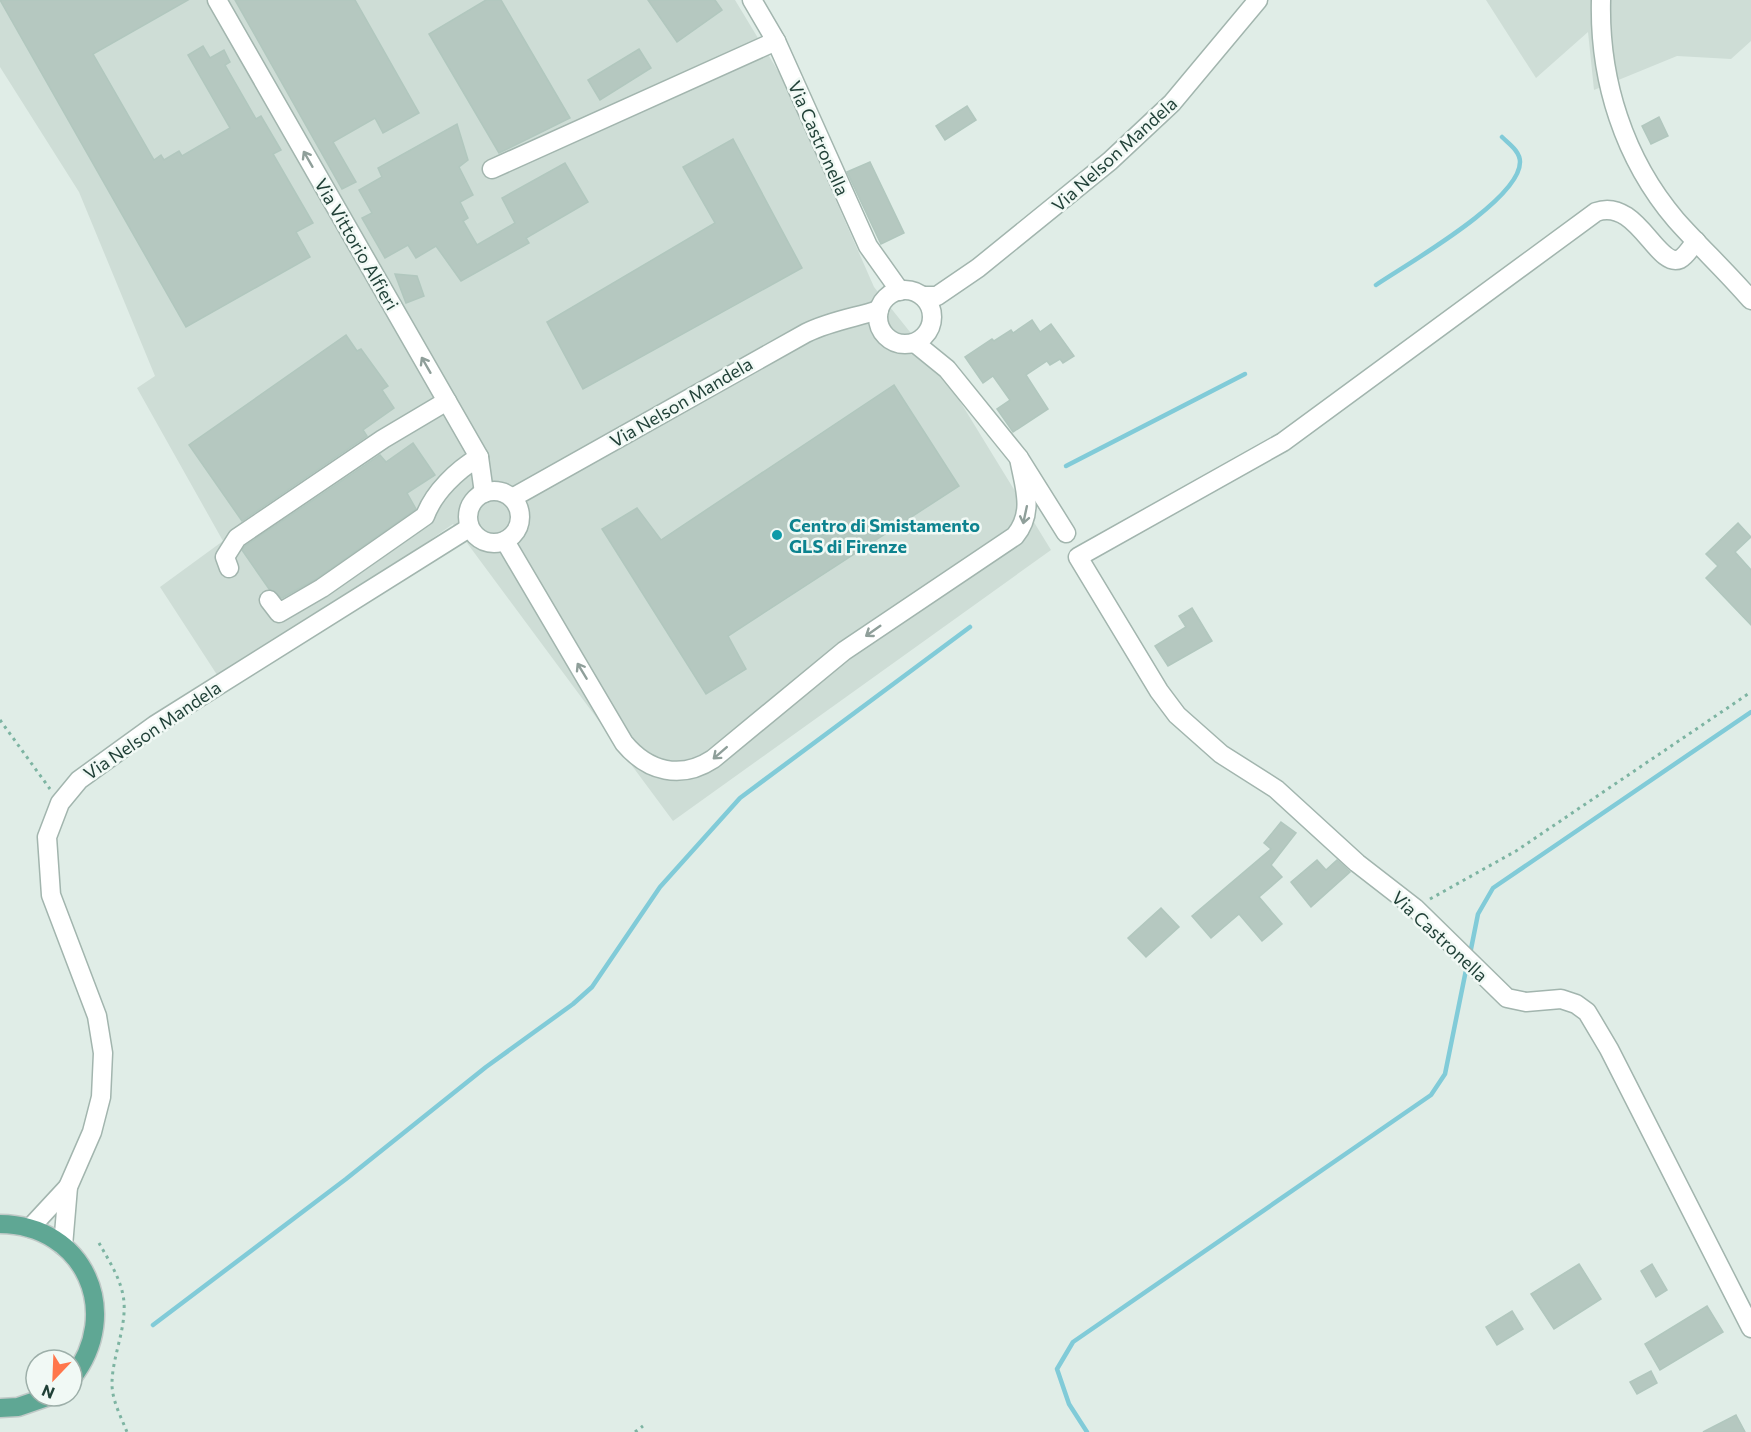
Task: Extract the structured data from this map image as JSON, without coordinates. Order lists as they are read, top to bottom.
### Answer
{
  "streets": {
    "street": ["Via Castronella", "Via Nelson Mandela", "Via Vittorio Alfieri"]
  },
  "crossings": [
    ["Via Castronella", "Via Nelson Mandela"],
    ["Via Nelson Mandela", "Via Vittorio Alfieri"]
  ],
  "one_way": ["Via Vittorio Alfieri"],
  "places": ["Centro di Smistamento GLS di Firenze"],
  "north": "bottom left"
}
